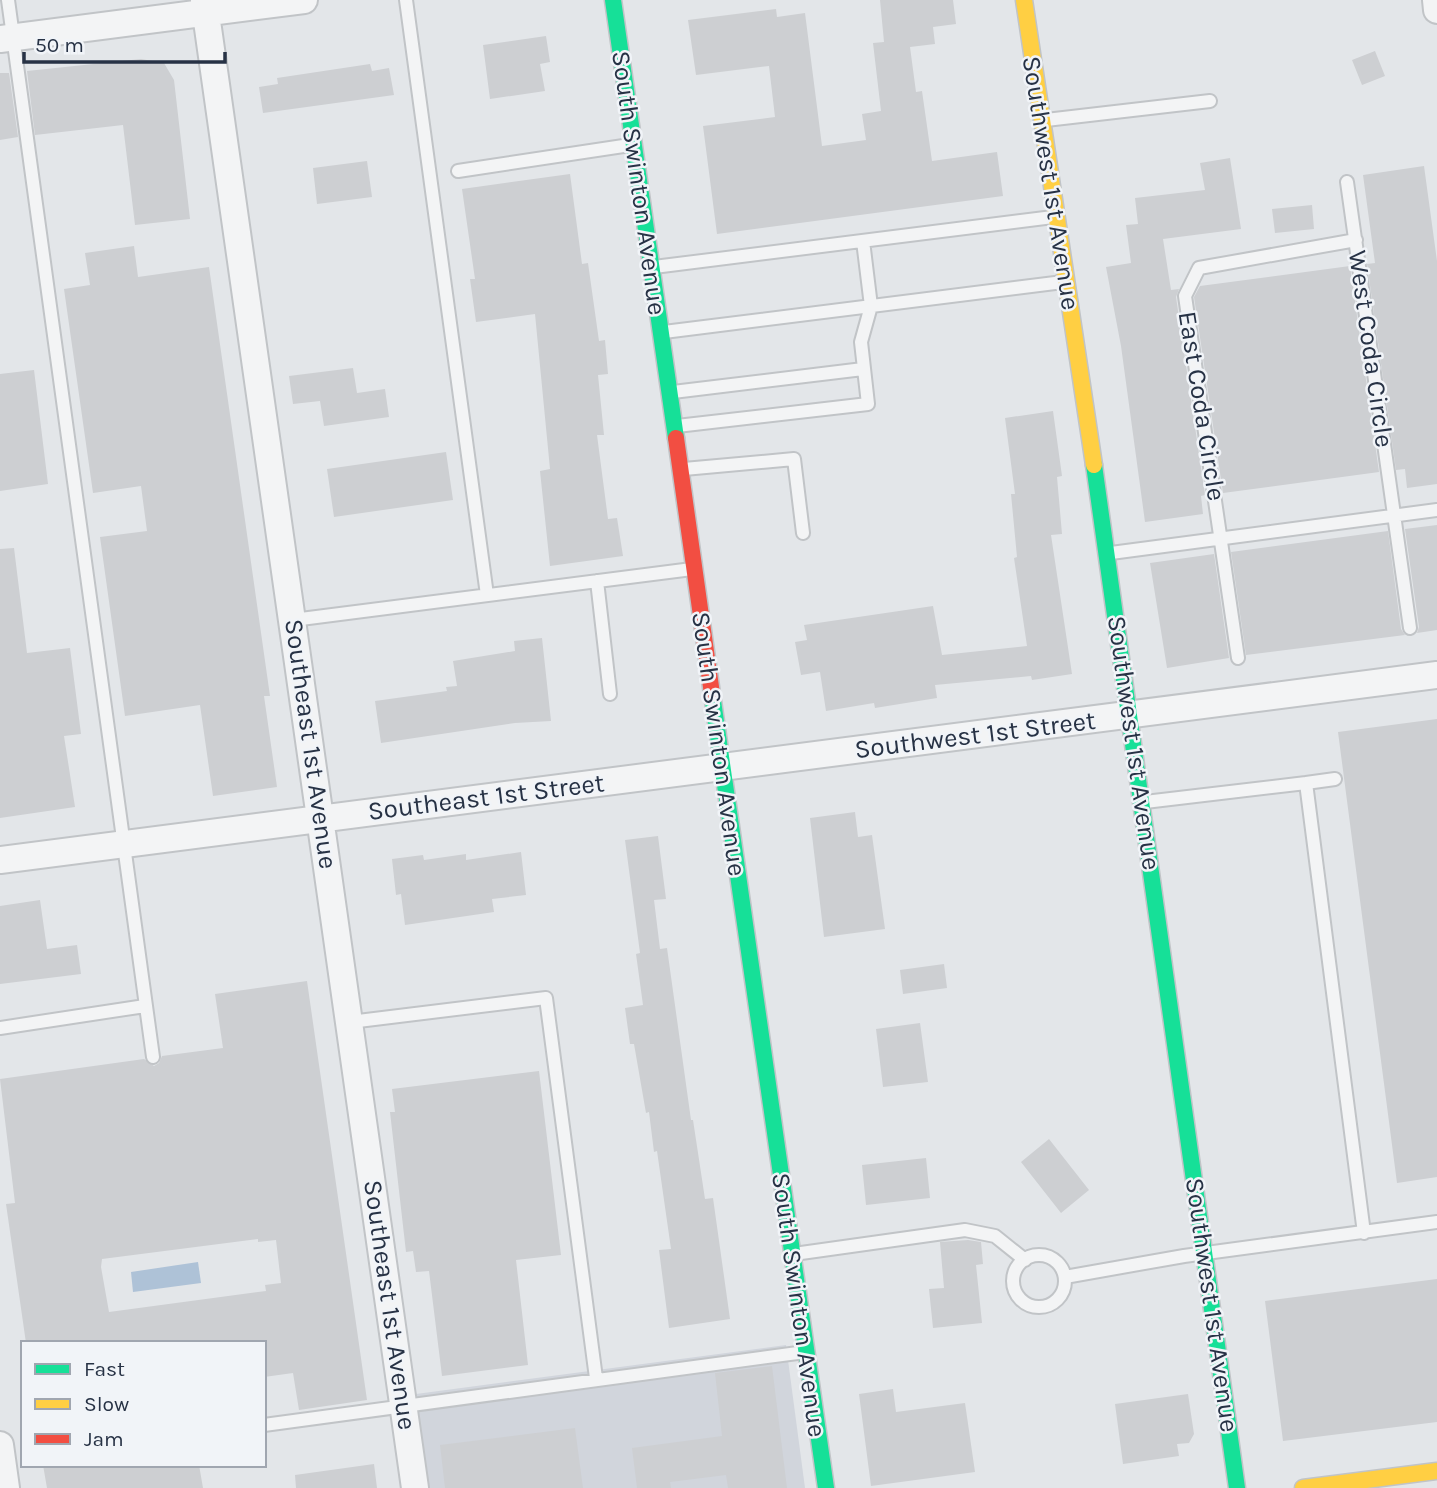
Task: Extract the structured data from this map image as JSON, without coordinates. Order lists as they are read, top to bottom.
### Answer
{
  "streets": {
    "street": [
      "South Swinton Avenue",
      "Southwest 1st Avenue",
      "Southwest 1st Street",
      "Southeast 1st Avenue",
      "Southeast 1st Street"
    ],
    "lane": ["West Coda Circle", "East Coda Circle"]
  },
  "crossings": [
    ["South Swinton Avenue", "Southwest 1st Street"],
    ["South Swinton Avenue", "Southeast 1st Street"],
    ["Southwest 1st Avenue", "Southwest 1st Street"],
    ["West Coda Circle", "East Coda Circle"],
    ["Southwest 1st Street", "Southeast 1st Street"],
    ["Southeast 1st Avenue", "Southeast 1st Street"]
  ],
  "legend": ["Fast", "Slow", "Jam"],
  "scale_bar": "50 m"
}
